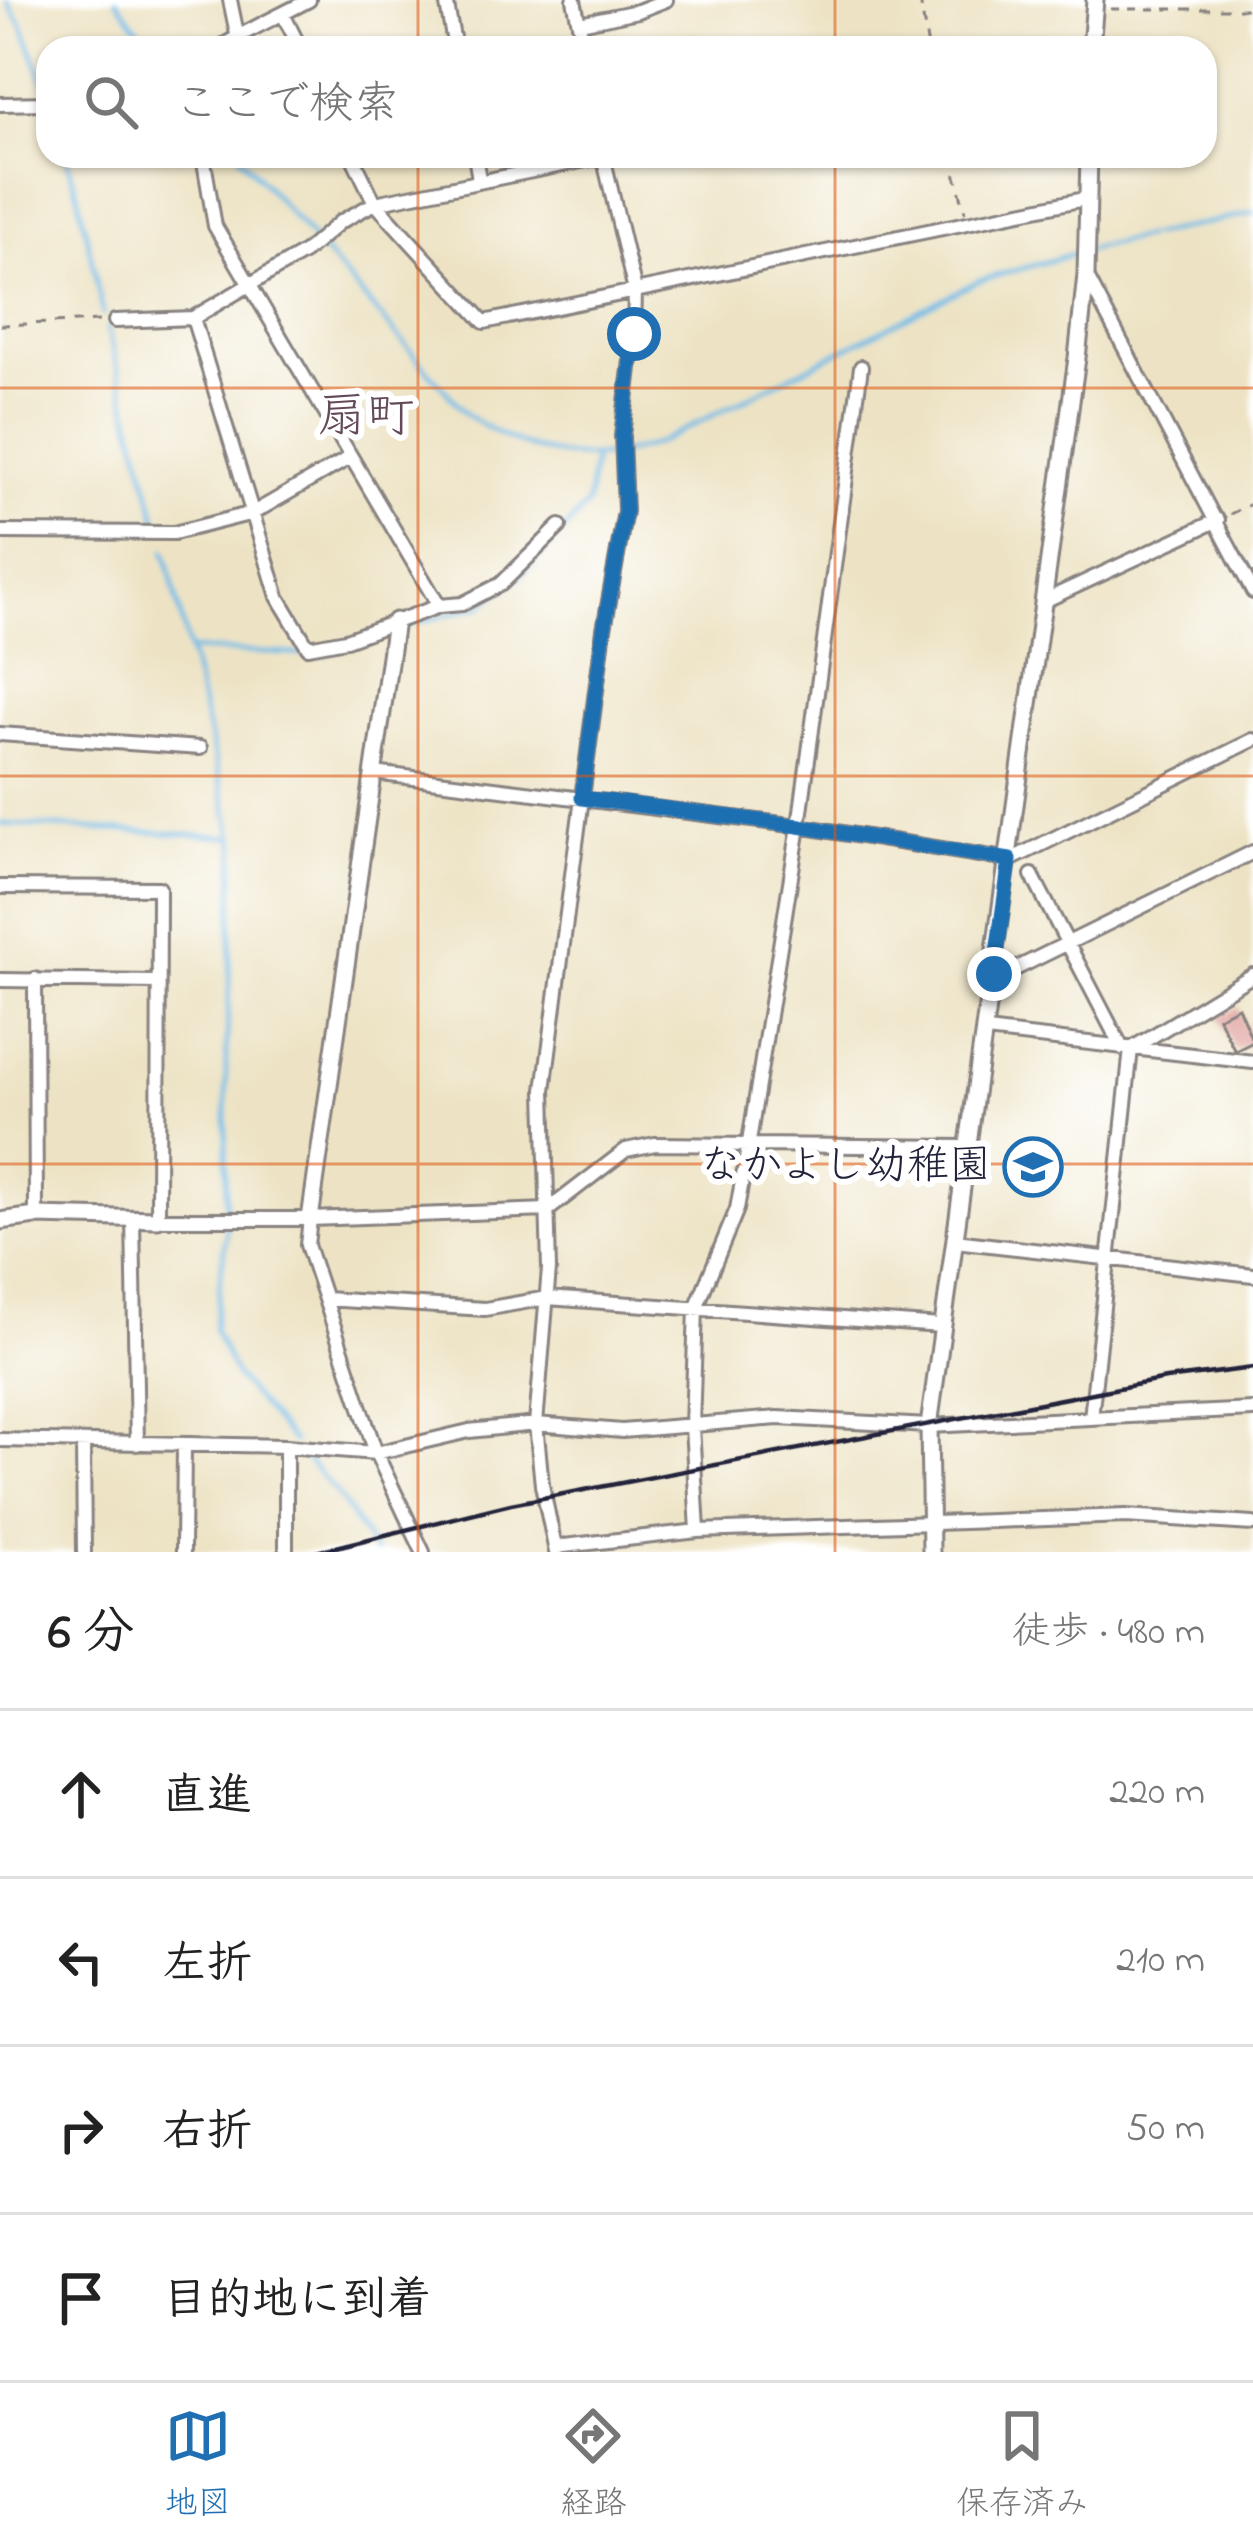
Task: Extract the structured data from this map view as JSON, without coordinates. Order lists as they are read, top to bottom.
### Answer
{
  "districts": ["扇町"],
  "places": {
    "school or university": ["なかよし幼稚園"]
  },
  "page": {
    "search": "ここで検索",
    "heading": ["6 分", "徒歩 · 480 m"],
    "list": [
      ["直進", "220 m"],
      ["左折", "210 m"],
      ["右折", "50 m"],
      "目的地に到着"
    ],
    "nav": ["地図", "経路", "保存済み"]
  }
}
